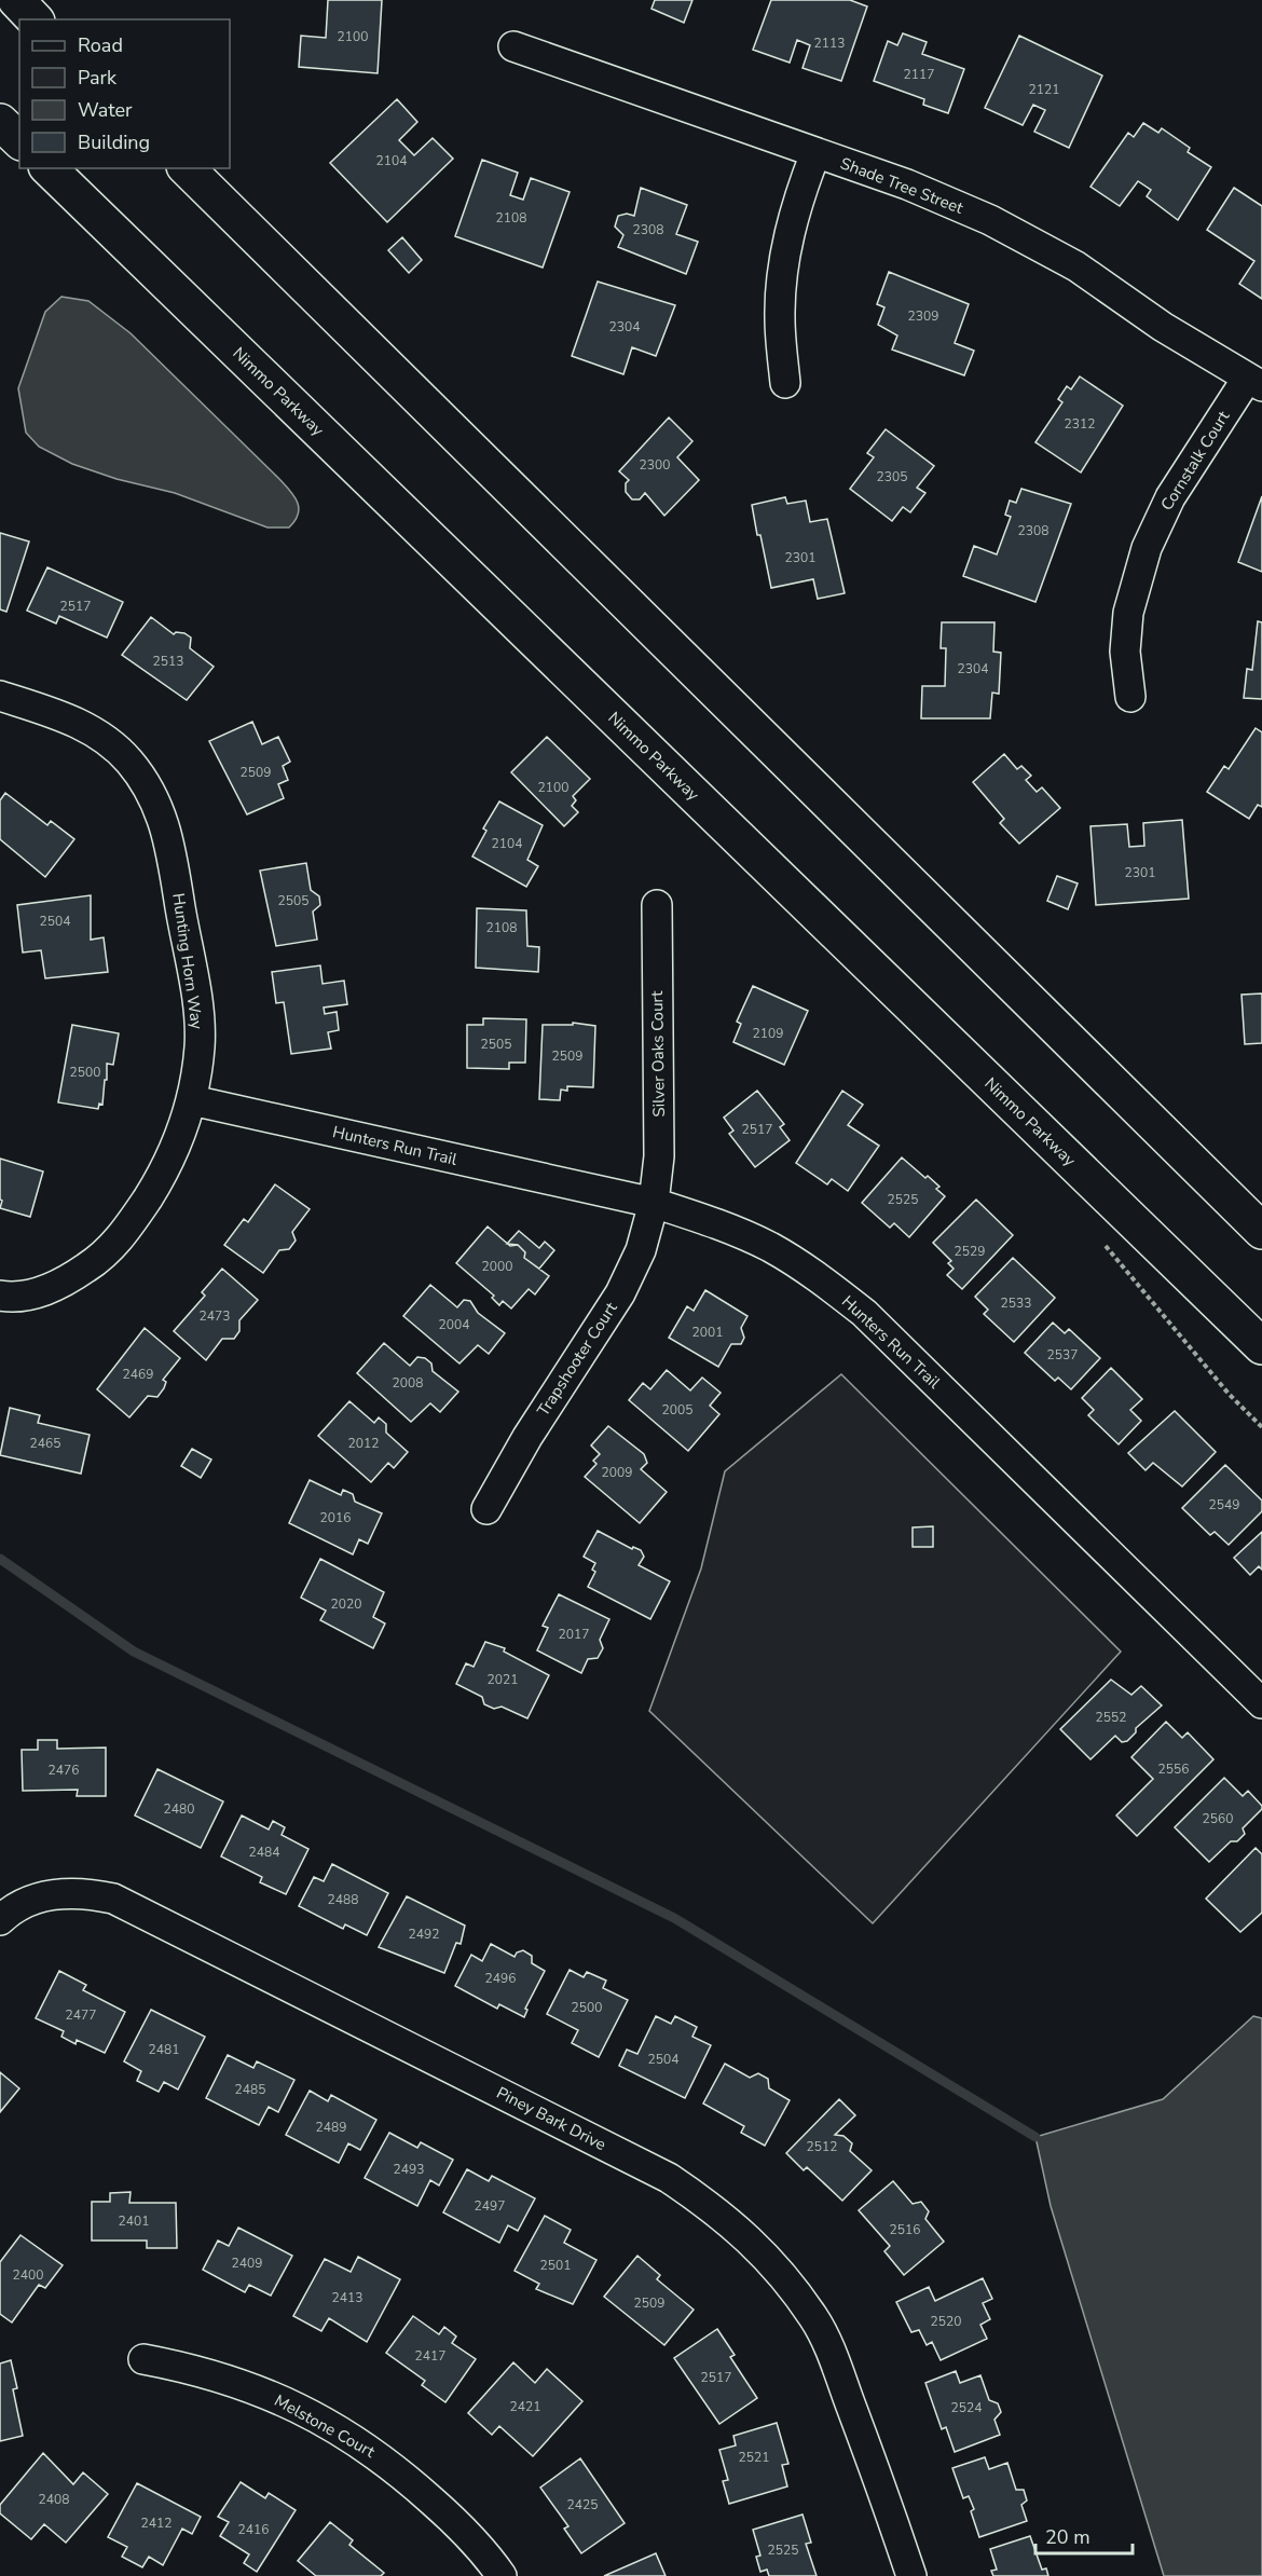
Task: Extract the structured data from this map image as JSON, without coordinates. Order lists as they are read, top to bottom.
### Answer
{
  "streets": {
    "highway": ["Nimmo Parkway"],
    "street": [
      "Shade Tree Street",
      "Cornstalk Court",
      "Hunting Horn Way",
      "Silver Oaks Court",
      "Hunters Run Trail",
      "Trapshooter Court",
      "Piney Bark Drive",
      "Melstone Court"
    ]
  },
  "crossings": [
    ["Shade Tree Street", "Cornstalk Court"],
    ["Hunting Horn Way", "Hunters Run Trail"],
    ["Silver Oaks Court", "Hunters Run Trail"],
    ["Silver Oaks Court", "Trapshooter Court"],
    ["Hunters Run Trail", "Trapshooter Court"]
  ],
  "house_numbers": [
    "2100",
    "2113",
    "2117",
    "2121",
    "2104",
    "2108",
    "2308",
    "2309",
    "2304",
    "2312",
    "2300",
    "2305",
    "2308",
    "2301",
    "2517",
    "2513",
    "2304",
    "2509",
    "2100",
    "2104",
    "2301",
    "2505",
    "2504",
    "2108",
    "2109",
    "2505",
    "2509",
    "2500",
    "2517",
    "2525",
    "2529",
    "2000",
    "2533",
    "2473",
    "2004",
    "2001",
    "2537",
    "2469",
    "2008",
    "2005",
    "2465",
    "2012",
    "2009",
    "2549",
    "2016",
    "2020",
    "2017",
    "2021",
    "2552",
    "2556",
    "2476",
    "2480",
    "2560",
    "2484",
    "2488",
    "2492",
    "2496",
    "2500",
    "2477",
    "2481",
    "2504",
    "2485",
    "2489",
    "2512",
    "2493",
    "2497",
    "2401",
    "2516",
    "2409",
    "2501",
    "2400",
    "2413",
    "2509",
    "2520",
    "2417",
    "2517",
    "2421",
    "2524",
    "2521",
    "2408",
    "2425",
    "2412",
    "2416",
    "2525"
  ],
  "legend": [
    "Road",
    "Park",
    "Water",
    "Building"
  ],
  "scale_bar": "20 m"
}
